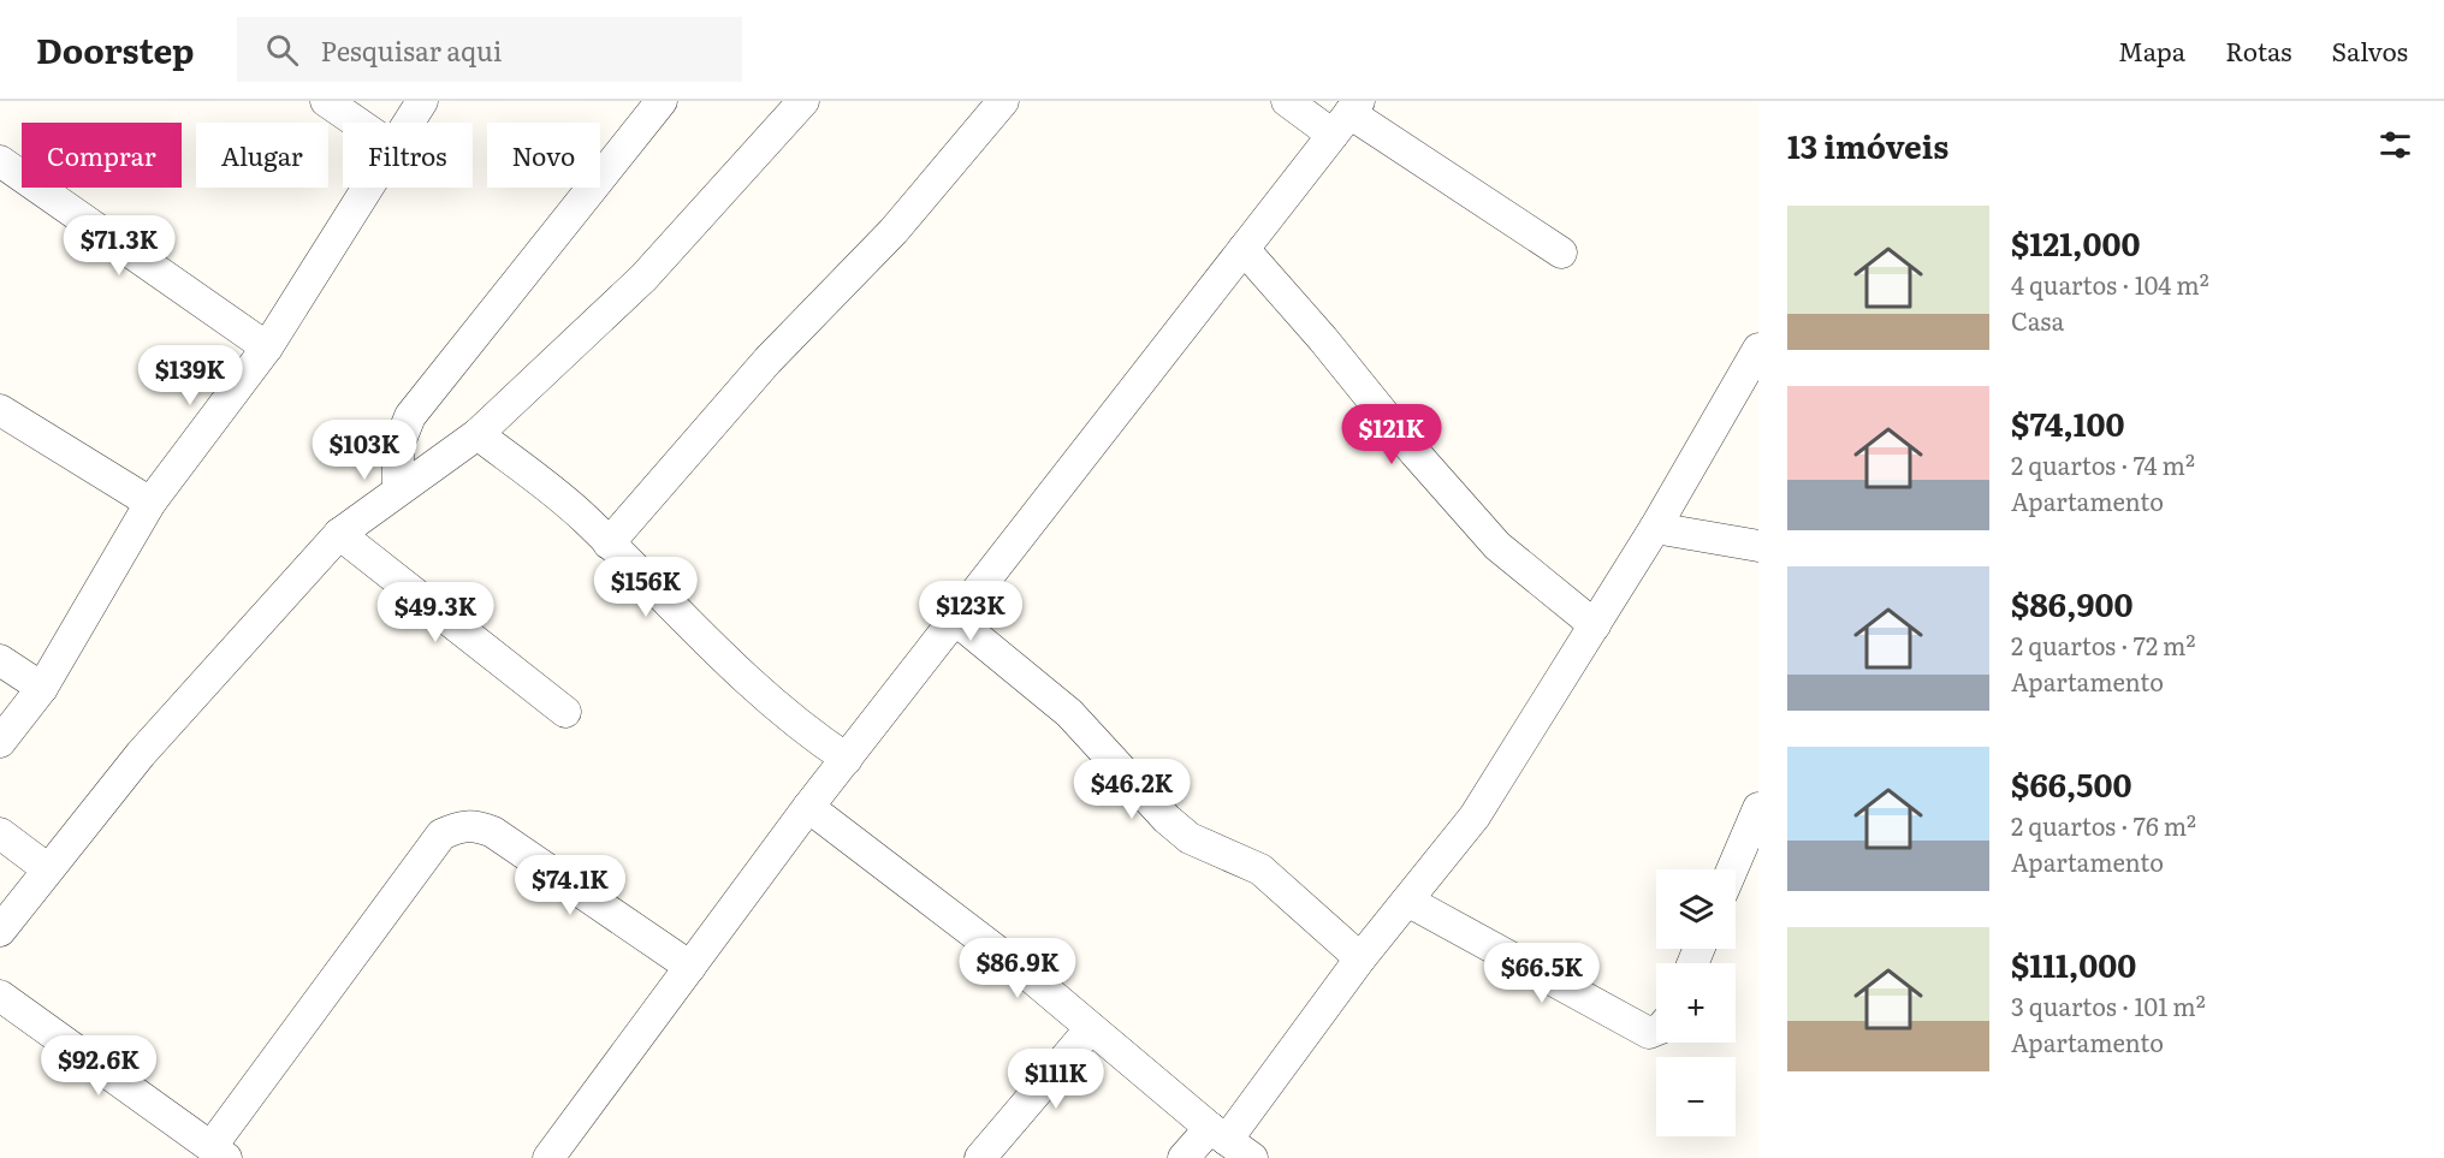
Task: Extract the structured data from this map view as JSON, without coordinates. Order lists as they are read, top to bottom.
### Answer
{
  "page": {
    "header": "Doorstep",
    "search": "Pesquisar aqui",
    "nav": ["Mapa", "Rotas", "Salvos"],
    "heading": "13 imóveis",
    "chip": [
      "Comprar",
      "Alugar",
      "Filtros",
      "Novo"
    ],
    "list": [
      {
        "name": "$121,000",
        "note": "4 quartos · 104 m² · Casa"
      },
      {
        "name": "$74,100",
        "note": "2 quartos · 74 m² · Apartamento"
      },
      {
        "name": "$86,900",
        "note": "2 quartos · 72 m² · Apartamento"
      },
      {
        "name": "$66,500",
        "note": "2 quartos · 76 m² · Apartamento"
      },
      {
        "name": "$111,000",
        "note": "3 quartos · 101 m² · Apartamento"
      }
    ],
    "price": [
      "$71.3K",
      "$139K",
      "$121K",
      "$103K",
      "$156K",
      "$123K",
      "$49.3K",
      "$46.2K",
      "$74.1K",
      "$86.9K",
      "$66.5K",
      "$92.6K",
      "$111K"
    ],
    "map_buttons": ["+", "−"]
  }
}
